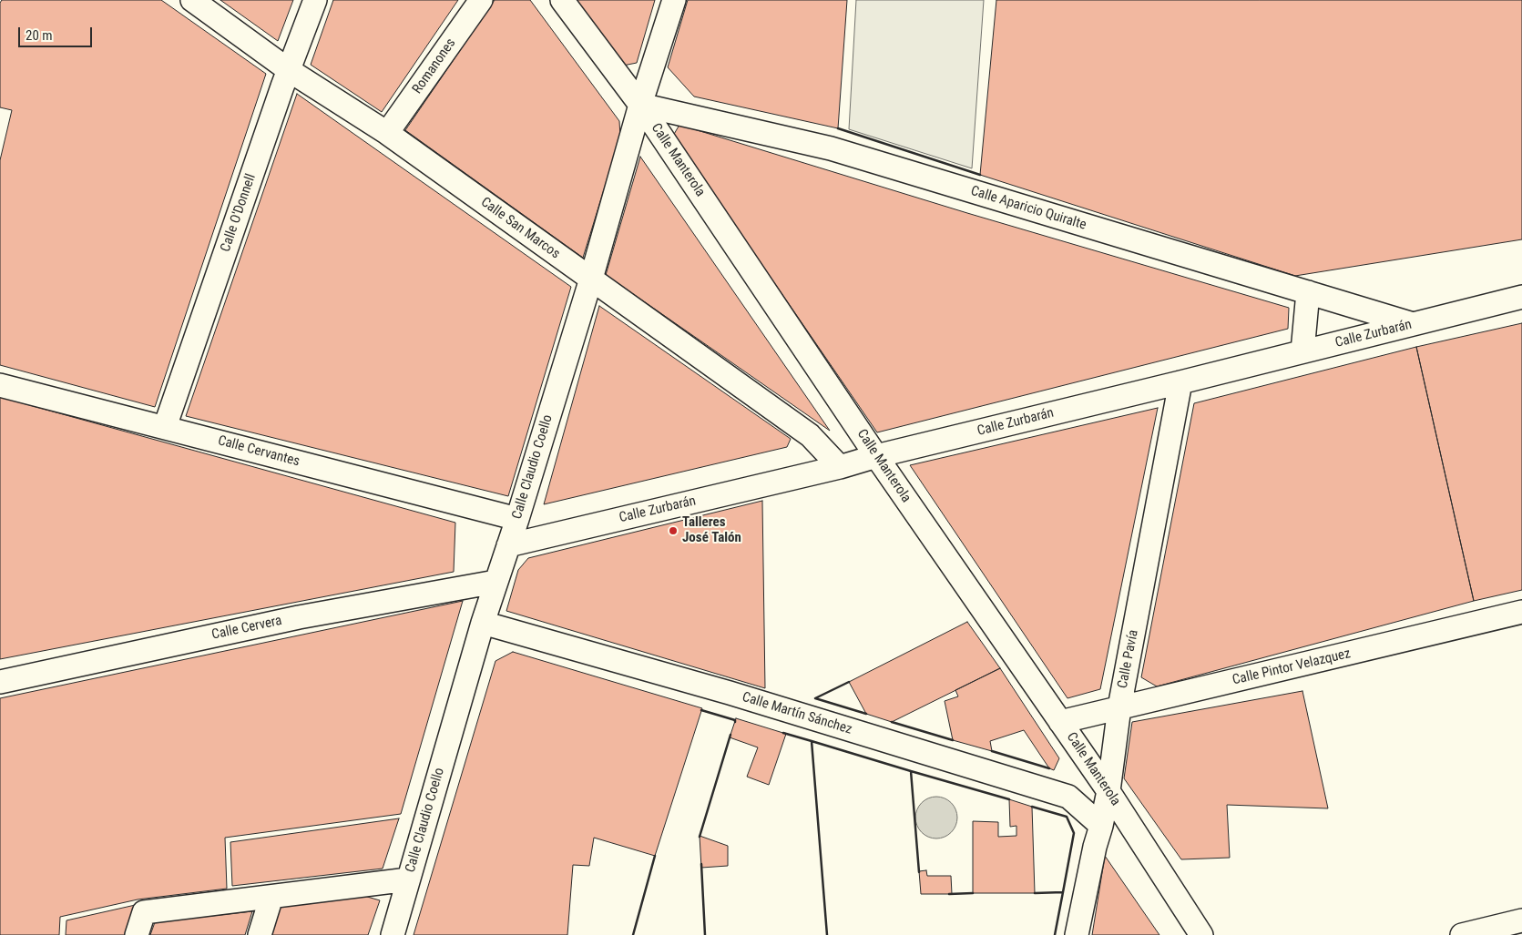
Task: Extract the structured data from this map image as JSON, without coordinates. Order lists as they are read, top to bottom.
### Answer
{
  "streets": {
    "street": [
      "Romanones",
      "Calle Manterola",
      "Calle Aparicio Quiralte",
      "Calle O'Donnell",
      "Calle San Marcos",
      "Calle Zurbarán",
      "Calle Cervantes",
      "Calle Claudio Coello",
      "Calle Cervera",
      "Calle Pavía",
      "Calle Pintor Velazquez",
      "Calle Martín Sánchez"
    ]
  },
  "crossings": [
    ["Romanones", "Calle San Marcos"],
    ["Calle Manterola", "Calle Aparicio Quiralte"],
    ["Calle Manterola", "Calle Zurbarán"],
    ["Calle Manterola", "Calle Claudio Coello"],
    ["Calle Manterola", "Calle Pavía"],
    ["Calle Manterola", "Calle Pintor Velazquez"],
    ["Calle Aparicio Quiralte", "Calle Zurbarán"],
    ["Calle Aparicio Quiralte", "Calle Claudio Coello"],
    ["Calle O'Donnell", "Calle San Marcos"],
    ["Calle O'Donnell", "Calle Cervantes"],
    ["Calle San Marcos", "Calle Zurbarán"],
    ["Calle San Marcos", "Calle Claudio Coello"],
    ["Calle Zurbarán", "Calle Claudio Coello"],
    ["Calle Zurbarán", "Calle Pavía"],
    ["Calle Cervantes", "Calle Claudio Coello"],
    ["Calle Claudio Coello", "Calle Cervera"],
    ["Calle Claudio Coello", "Calle Martín Sánchez"],
    ["Calle Pavía", "Calle Pintor Velazquez"],
    ["Calle Pavía", "Calle Martín Sánchez"]
  ],
  "places": ["Talleres José Talón"],
  "scale_bar": "20 m"
}
